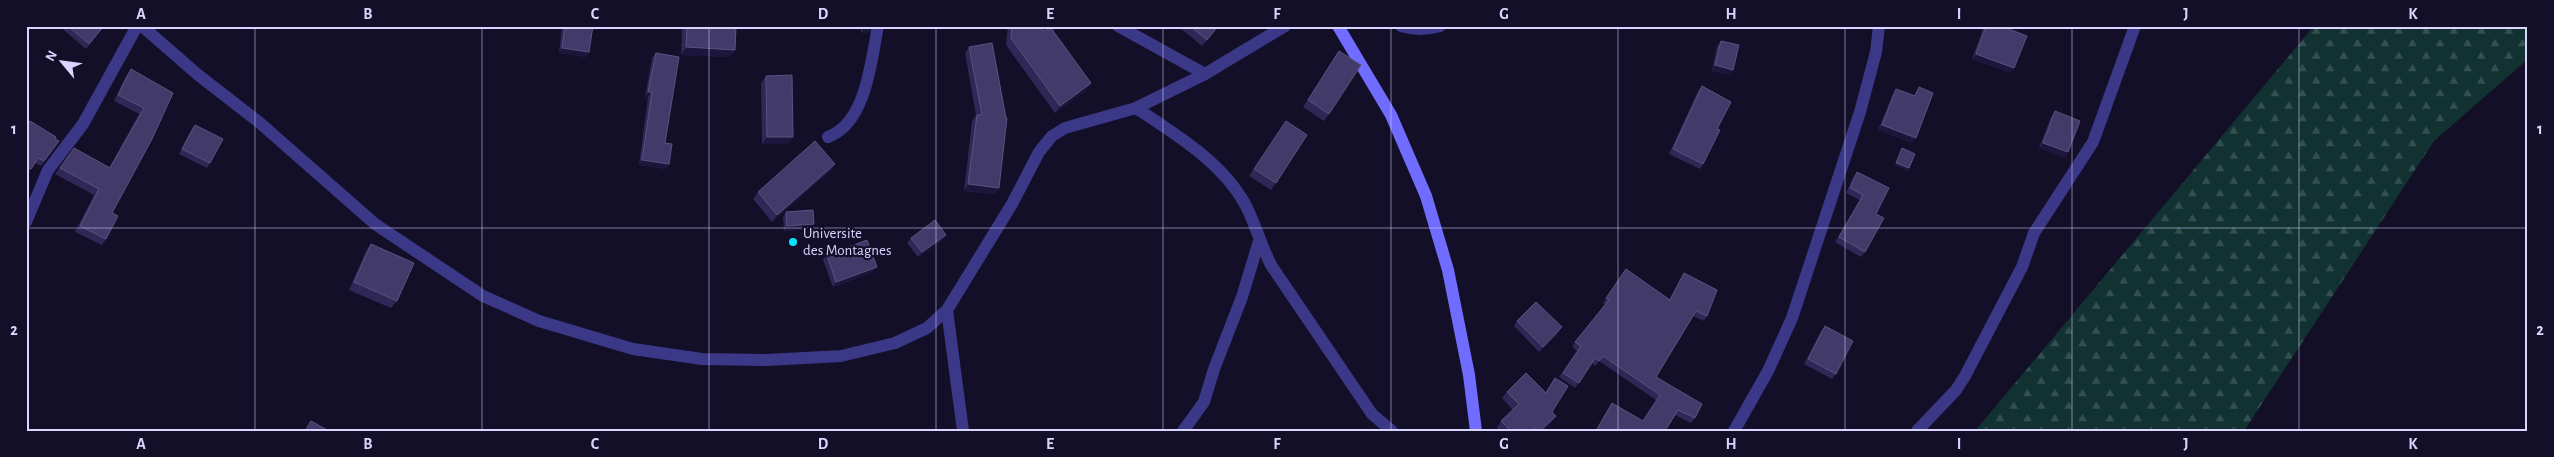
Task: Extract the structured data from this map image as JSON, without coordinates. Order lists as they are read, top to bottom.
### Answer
{
  "places": ["Universite des Montagnes"],
  "north": "top left",
  "grid": {
    "columns": [
      "A",
      "B",
      "C",
      "D",
      "E",
      "F",
      "G",
      "H",
      "I",
      "J",
      "K"
    ],
    "rows": ["1", "2"]
  }
}
